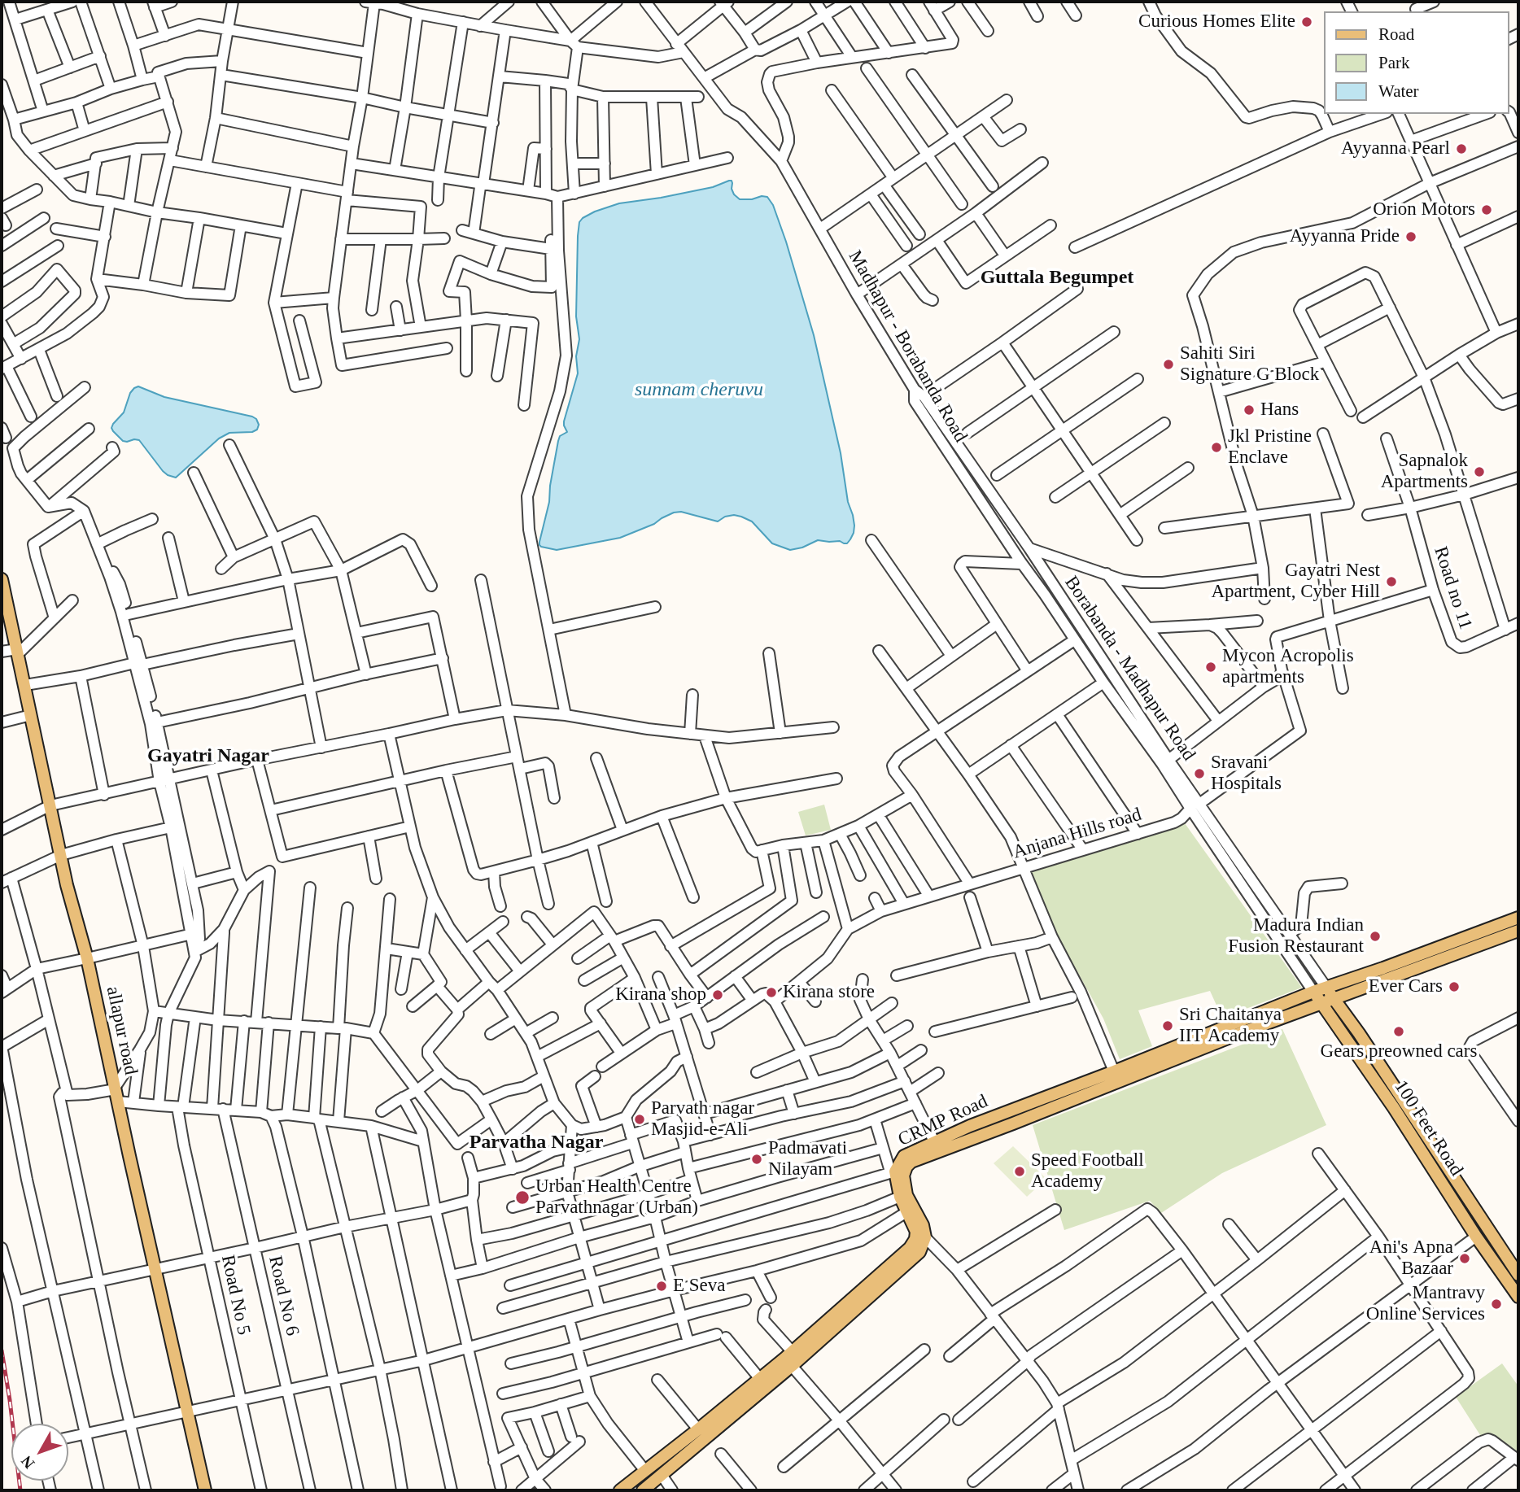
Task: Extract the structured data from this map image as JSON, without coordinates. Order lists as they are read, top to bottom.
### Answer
{
  "streets": {
    "main road": ["allapur road", "CRMP Road", "100 Feet Road"],
    "street": [
      "Madhapur - Borabanda Road",
      "Road no 11",
      "Borabanda - Madhapur Road",
      "Anjana Hills road",
      "Road No 5",
      "Road No 6"
    ]
  },
  "crossings": [
    ["Madhapur - Borabanda Road", "Borabanda - Madhapur Road"],
    ["Madhapur - Borabanda Road", "Anjana Hills road"],
    ["Madhapur - Borabanda Road", "CRMP Road"],
    ["Madhapur - Borabanda Road", "100 Feet Road"],
    ["Borabanda - Madhapur Road", "Anjana Hills road"],
    ["Borabanda - Madhapur Road", "100 Feet Road"],
    ["CRMP Road", "100 Feet Road"]
  ],
  "districts": ["Guttala Begumpet", "Gayatri Nagar", "Parvatha Nagar"],
  "water": ["sunnam cheruvu"],
  "places": [
    "Curious Homes Elite",
    "Ayyanna Pearl",
    "Orion Motors",
    "Ayyanna Pride",
    "Sahiti Siri Signature G Block",
    "Hans",
    "Jkl Pristine Enclave",
    "Sapnalok Apartments",
    "Gayatri Nest Apartment, Cyber Hill",
    "Mycon Acropolis apartments",
    "Sravani Hospitals",
    "Madura Indian Fusion Restaurant",
    "Ever Cars",
    "Kirana store",
    "Kirana shop",
    "Sri Chaitanya IIT Academy",
    "Gears preowned cars",
    "Parvath nagar Masjid-e-Ali",
    "Padmavati Nilayam",
    "Speed Football Academy",
    "Urban Health Centre Parvathnagar (Urban)",
    "Ani's Apna Bazaar",
    "E Seva",
    "Mantravy Online Services"
  ],
  "legend": ["Road", "Park", "Water"],
  "north": "bottom left"
}
